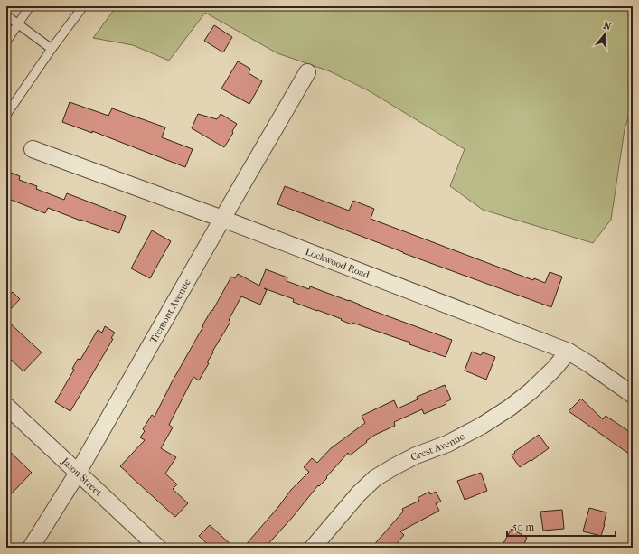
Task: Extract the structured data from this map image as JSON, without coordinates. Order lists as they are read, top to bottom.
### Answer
{
  "streets": {
    "street": [
      "Lockwood Road",
      "Tremont Avenue",
      "Crest Avenue",
      "Jason Street"
    ]
  },
  "crossings": [
    ["Lockwood Road", "Tremont Avenue"],
    ["Lockwood Road", "Crest Avenue"],
    ["Tremont Avenue", "Jason Street"]
  ],
  "scale_bar": "50 m",
  "north": "top"
}
